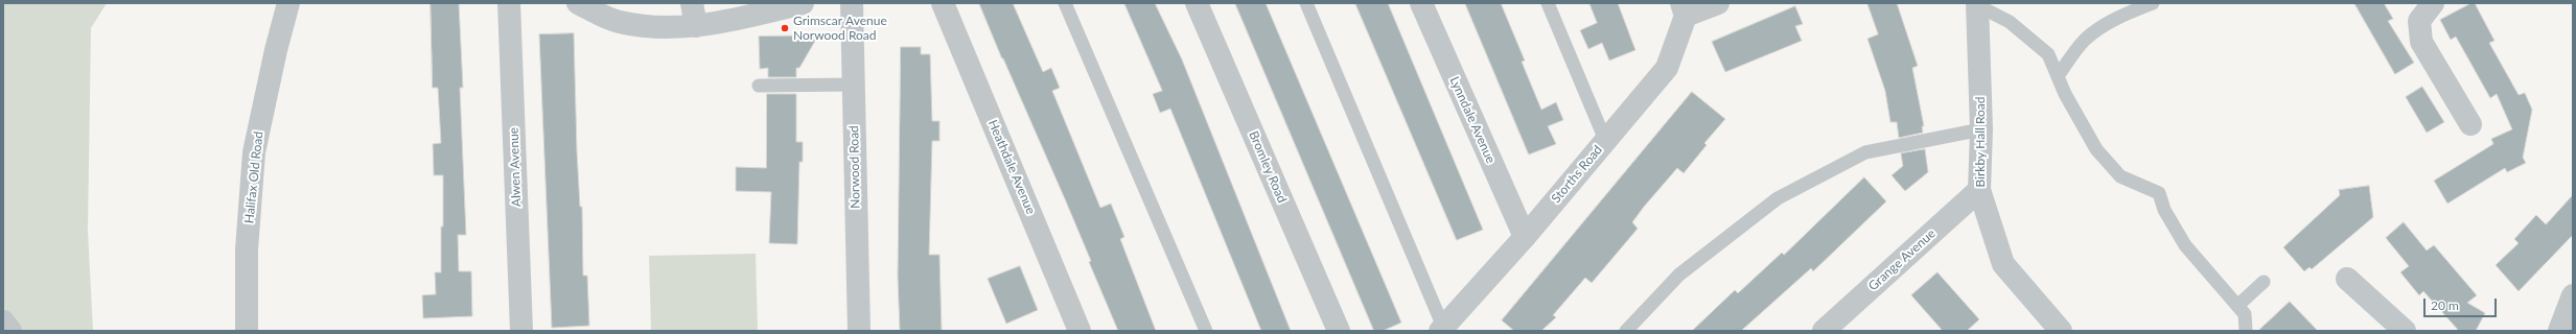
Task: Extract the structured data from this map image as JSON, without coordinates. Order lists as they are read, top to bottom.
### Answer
{
  "streets": {
    "street": [
      "Lynndale Avenue",
      "Birkby Hall Road",
      "Alwen Avenue",
      "Norwood Road",
      "Heathdale Avenue",
      "Bromley Road",
      "Storths Road",
      "Halifax Old Road",
      "Grange Avenue"
    ]
  },
  "crossings": [
    ["Lynndale Avenue", "Storths Road"],
    ["Birkby Hall Road", "Grange Avenue"]
  ],
  "places": ["Grimscar Avenue Norwood Road"],
  "scale_bar": "20 m"
}
